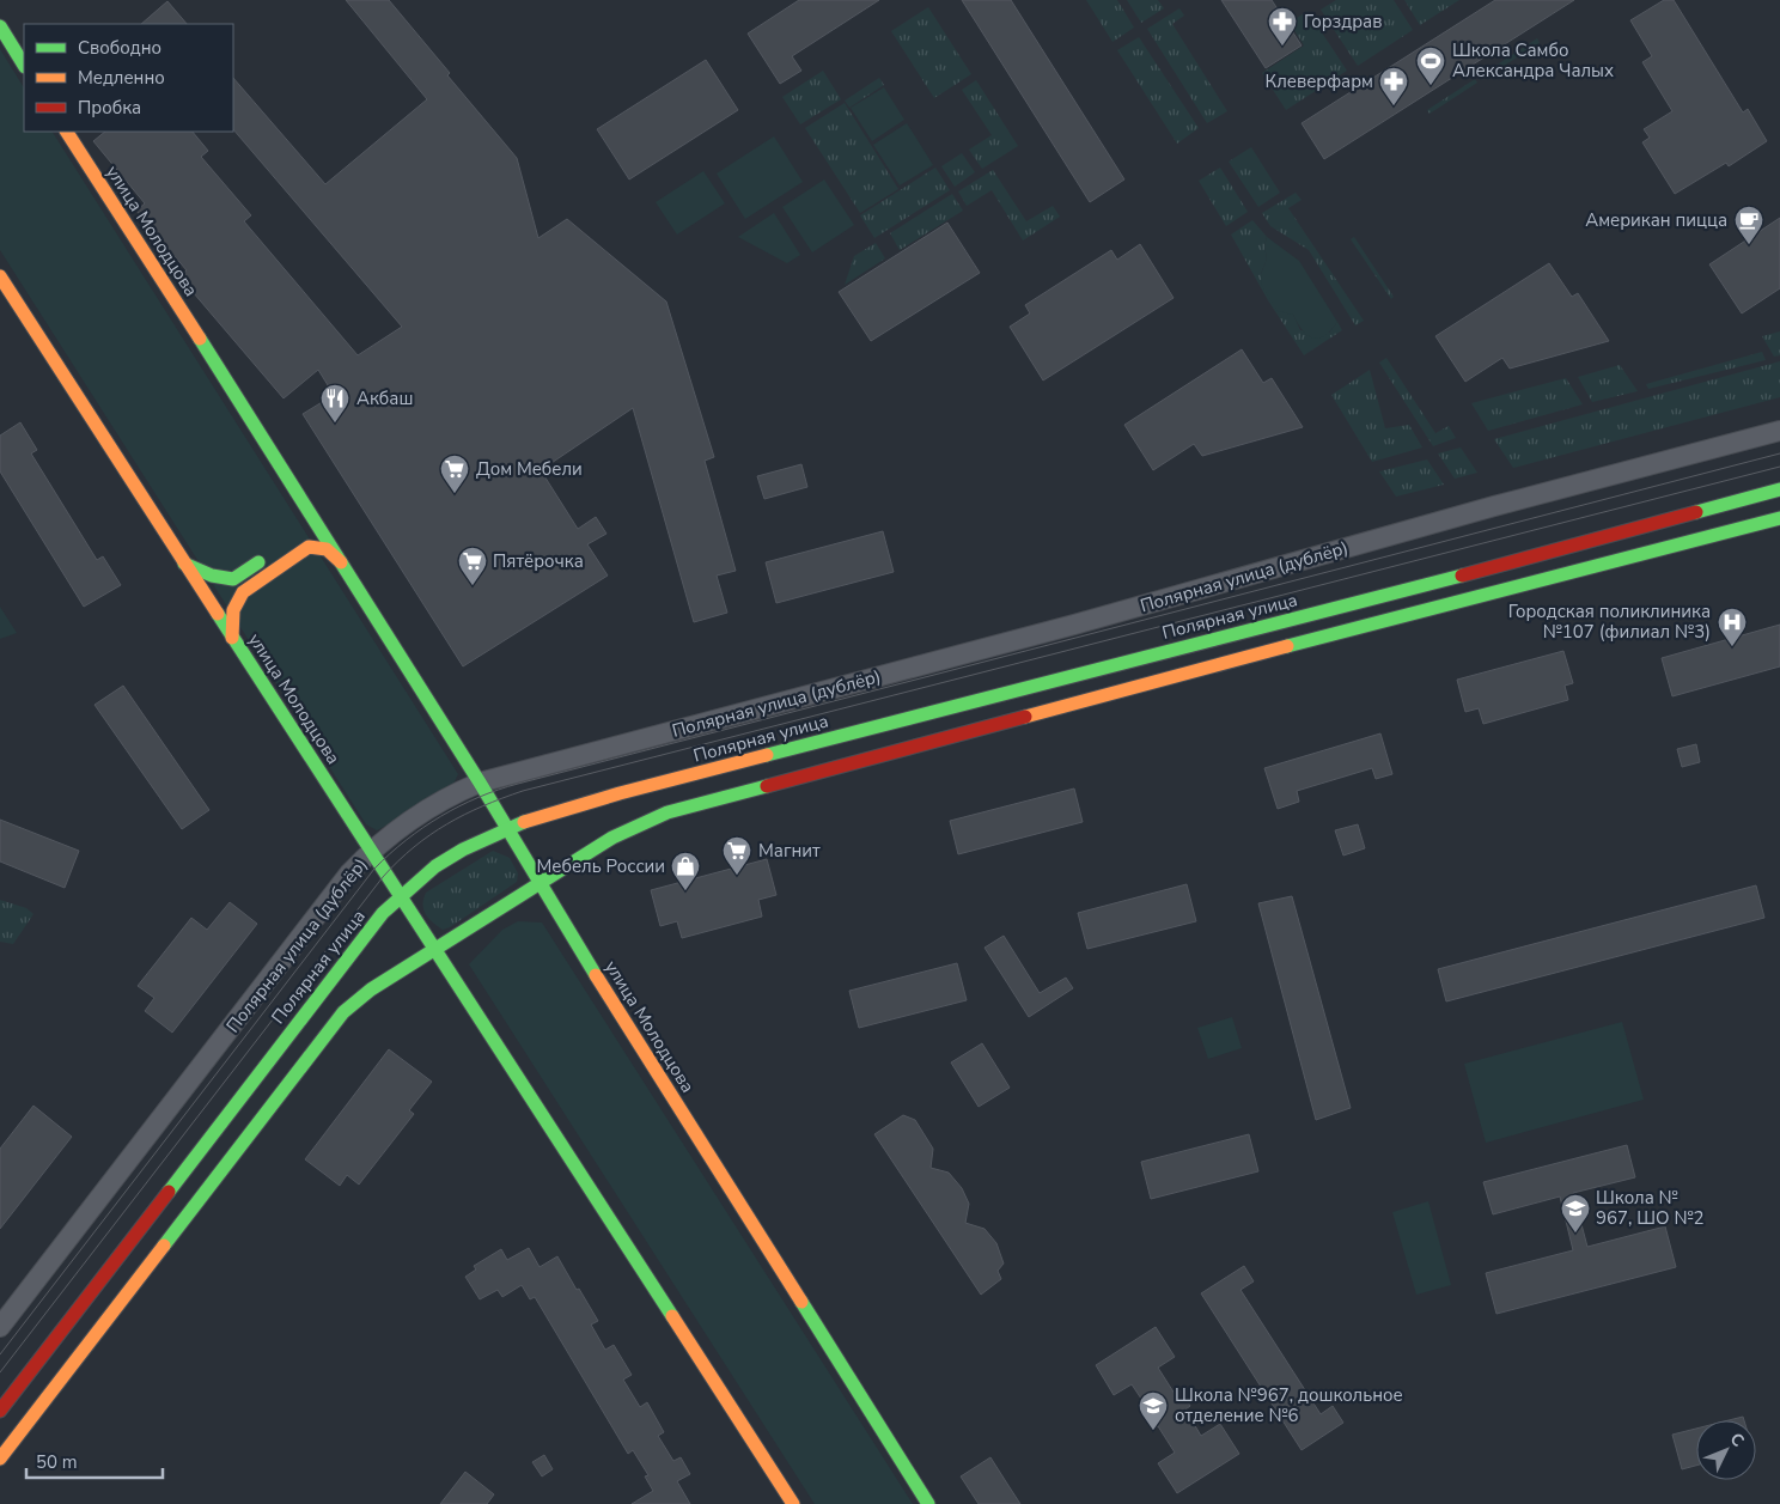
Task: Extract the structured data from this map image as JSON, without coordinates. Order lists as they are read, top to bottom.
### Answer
{
  "streets": {
    "main road": ["улица Молодцова", "Полярная улица"],
    "street": ["Полярная улица (дублёр)"]
  },
  "crossings": [
    ["улица Молодцова", "Полярная улица (дублёр)"],
    ["улица Молодцова", "Полярная улица"]
  ],
  "places": {
    "pharmacy": ["Горздрав", "Клеверфарм"],
    "sports": ["Школа Самбо Александра Чалых"],
    "cafe": ["Американ пицца"],
    "restaurant": ["Акбаш"],
    "supermarket": ["Дом Мебели", "Пятёрочка", "Магнит"],
    "hospital": ["Городская поликлиника №107 (филиал №3)"],
    "shop": ["Мебель России"],
    "school or university": ["Школа № 967, ШО №2", "Школа №967, дошкольное отделение №6"]
  },
  "legend": ["Свободно", "Медленно", "Пробка"],
  "scale_bar": "50 m",
  "north": "top right"
}
